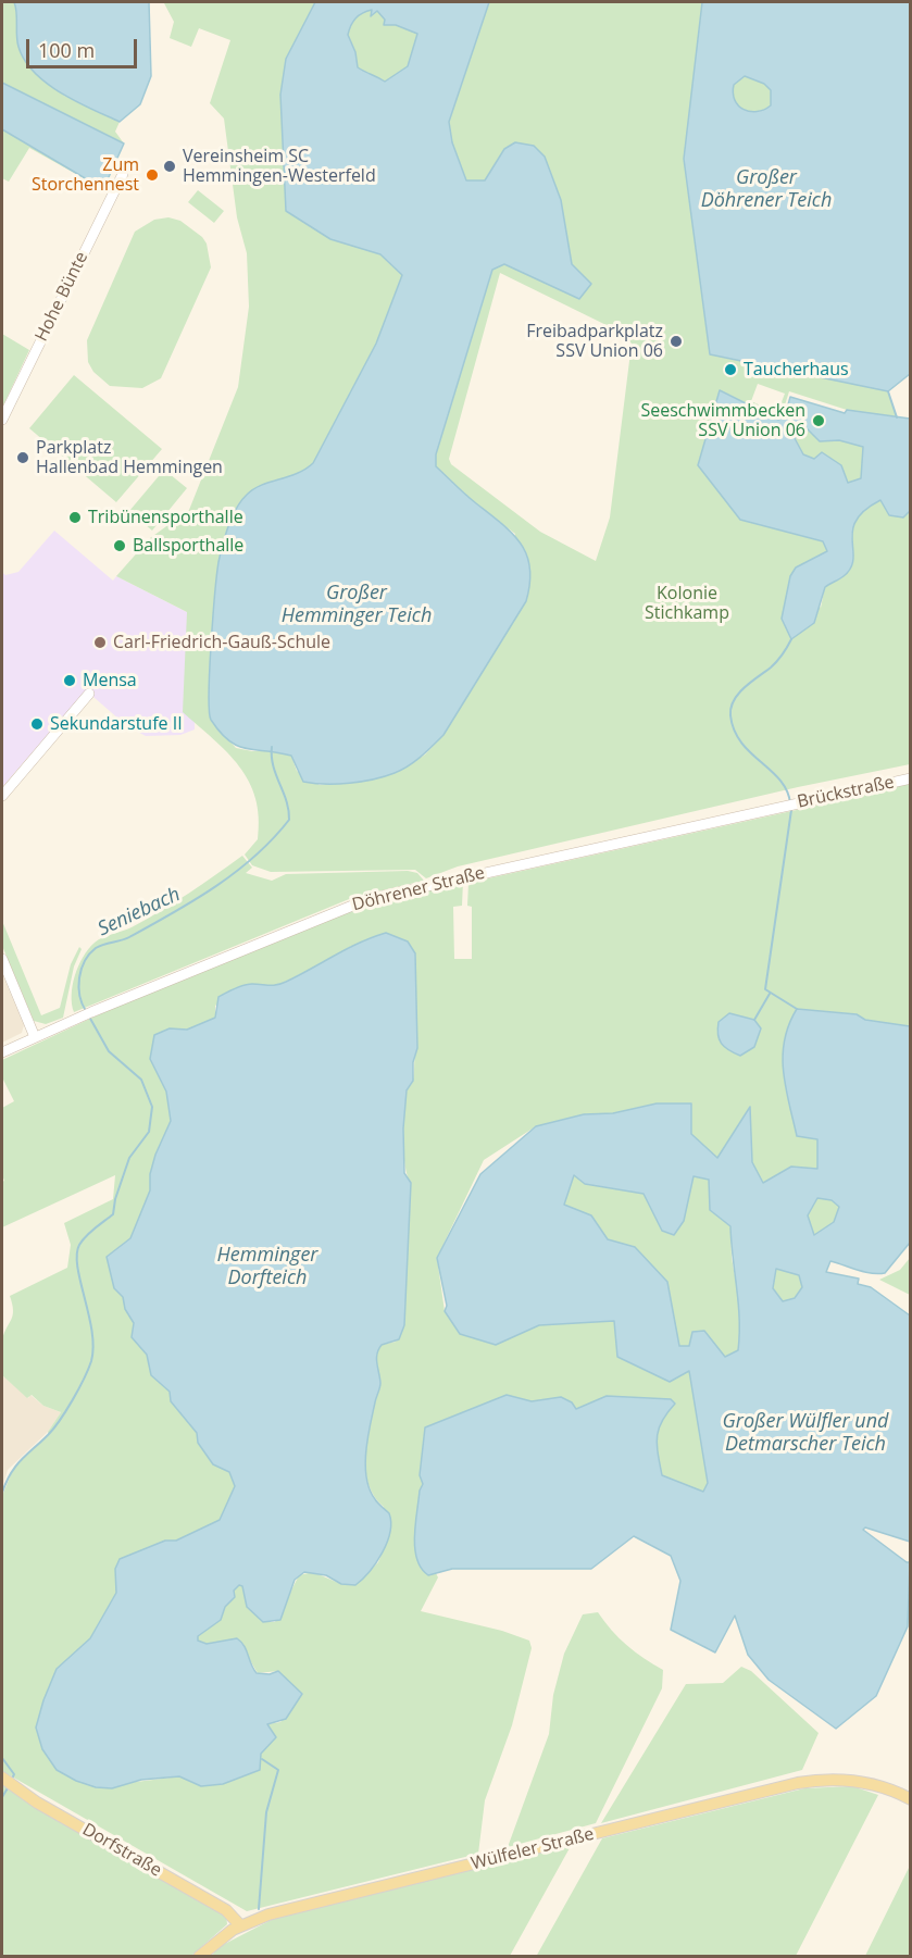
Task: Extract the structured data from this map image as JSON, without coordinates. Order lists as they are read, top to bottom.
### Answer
{
  "streets": {
    "main road": ["Wülfeler Straße", "Dorfstraße"],
    "street": ["Hohe Bünte", "Brückstraße", "Döhrener Straße"]
  },
  "crossings": [
    ["Brückstraße", "Döhrener Straße"],
    ["Wülfeler Straße", "Dorfstraße"]
  ],
  "water": [
    "Großer Döhrener Teich",
    "Großer Hemminger Teich",
    "Seniebach",
    "Hemminger Dorfteich",
    "Großer Wülfler und Detmarscher Teich"
  ],
  "parks": ["Kolonie Stichkamp"],
  "places": [
    "Vereinsheim SC Hemmingen-Westerfeld",
    "Zum Storchennest",
    "Freibadparkplatz SSV Union 06",
    "Taucherhaus",
    "Seeschwimmbecken SSV Union 06",
    "Parkplatz Hallenbad Hemmingen",
    "Tribünensporthalle",
    "Ballsporthalle",
    "Carl-Friedrich-Gauß-Schule",
    "Mensa",
    "Sekundarstufe II"
  ],
  "scale_bar": "100 m"
}
